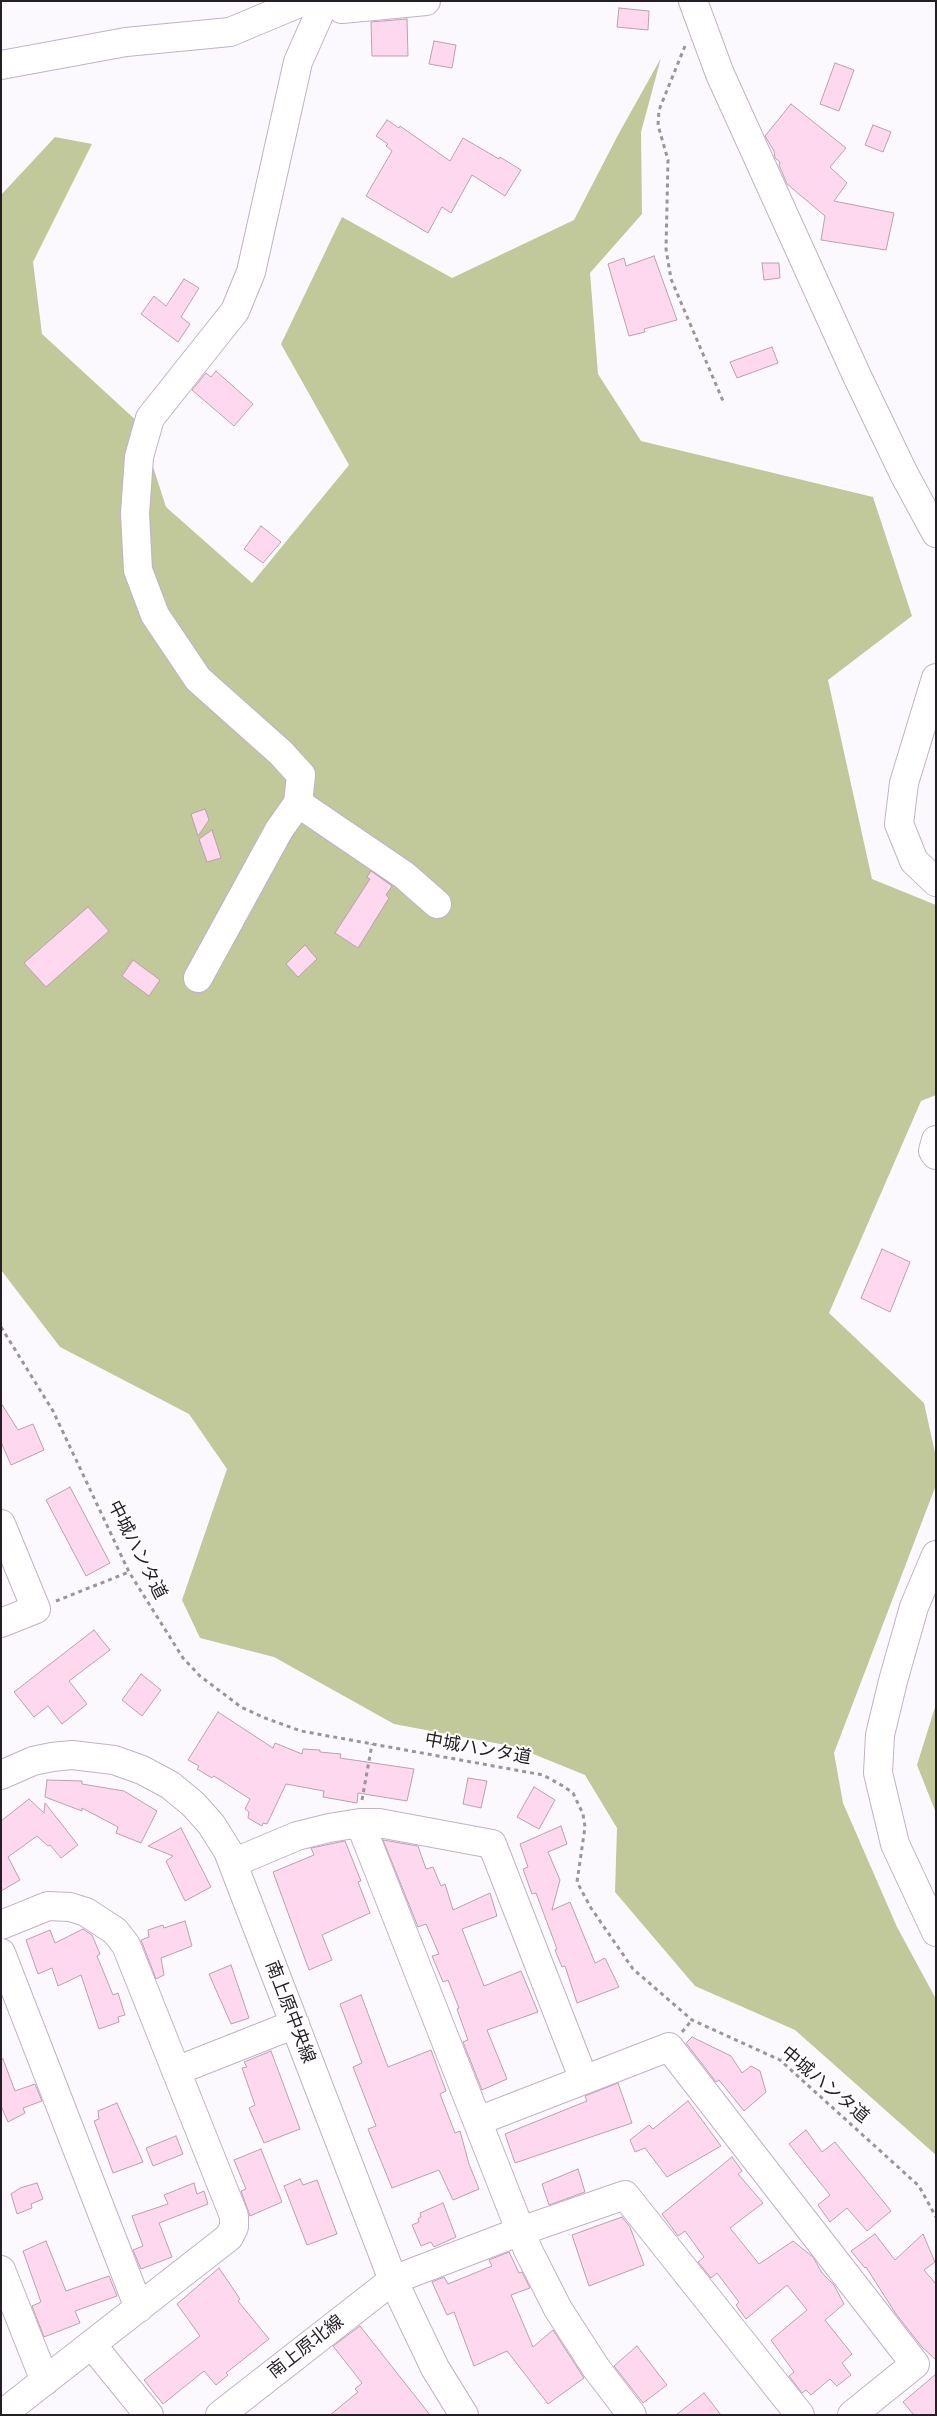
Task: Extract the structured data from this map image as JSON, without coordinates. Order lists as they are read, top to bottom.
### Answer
{
  "streets": {
    "street": ["南上原中央線", "南上原北線"],
    "path": ["中城ハンタ道"]
  },
  "crossings": [
    ["南上原中央線", "南上原北線"]
  ]
}
